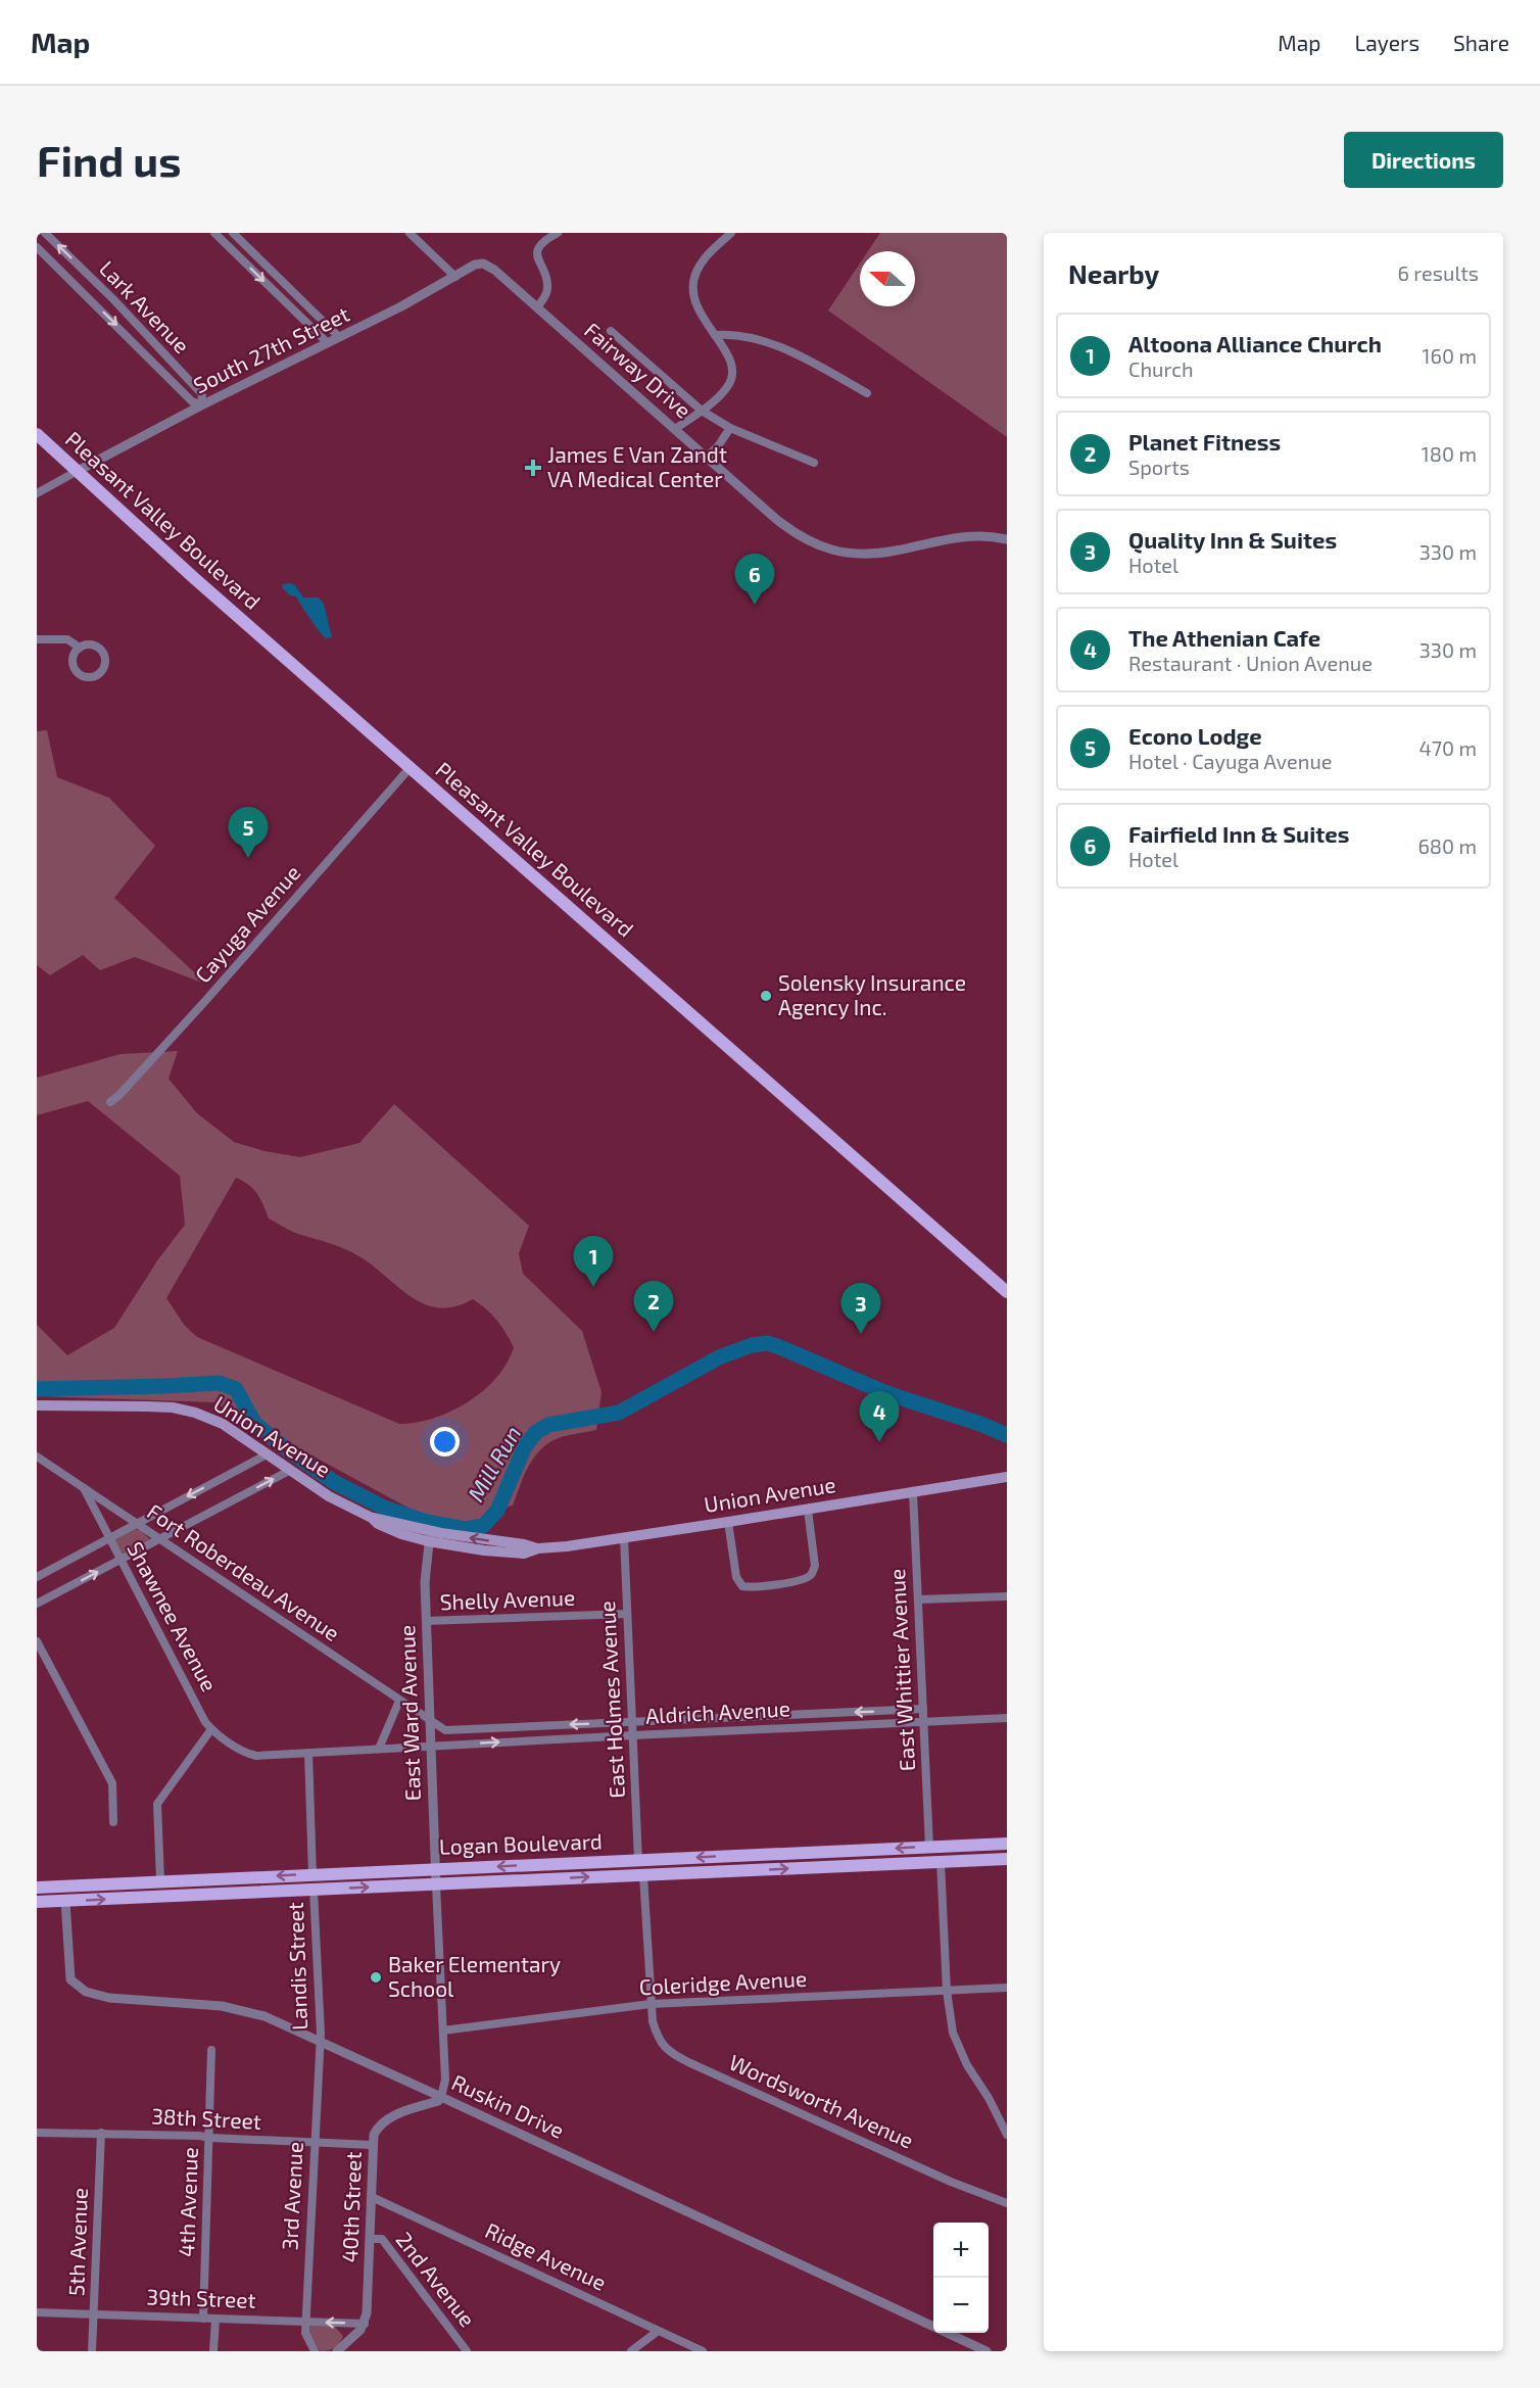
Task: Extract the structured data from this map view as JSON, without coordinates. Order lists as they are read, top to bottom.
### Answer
{
  "streets": {
    "main road": ["Pleasant Valley Boulevard", "Union Avenue", "Logan Boulevard"],
    "street": [
      "Lark Avenue",
      "South 27th Street",
      "Fairway Drive",
      "Cayuga Avenue",
      "Fort Roberdeau Avenue",
      "Shelly Avenue",
      "Shawnee Avenue",
      "East Whittier Avenue",
      "East Holmes Avenue",
      "East Ward Avenue",
      "Aldrich Avenue",
      "Landis Street",
      "Coleridge Avenue",
      "Wordsworth Avenue",
      "Ruskin Drive",
      "38th Street",
      "3rd Avenue",
      "4th Avenue",
      "40th Street",
      "5th Avenue",
      "Ridge Avenue",
      "2nd Avenue",
      "39th Street"
    ]
  },
  "crossings": [
    ["Lark Avenue", "South 27th Street"],
    ["South 27th Street", "Fairway Drive"],
    ["South 27th Street", "Pleasant Valley Boulevard"],
    ["Pleasant Valley Boulevard", "Cayuga Avenue"],
    ["Union Avenue", "East Whittier Avenue"],
    ["Union Avenue", "East Holmes Avenue"],
    ["Union Avenue", "East Ward Avenue"],
    ["Fort Roberdeau Avenue", "Shawnee Avenue"],
    ["Fort Roberdeau Avenue", "East Ward Avenue"],
    ["Fort Roberdeau Avenue", "Aldrich Avenue"],
    ["Shelly Avenue", "East Holmes Avenue"],
    ["Shelly Avenue", "East Ward Avenue"],
    ["Shawnee Avenue", "Aldrich Avenue"],
    ["East Whittier Avenue", "Aldrich Avenue"],
    ["East Whittier Avenue", "Logan Boulevard"],
    ["East Holmes Avenue", "Aldrich Avenue"],
    ["East Holmes Avenue", "Logan Boulevard"],
    ["East Ward Avenue", "Aldrich Avenue"],
    ["East Ward Avenue", "Logan Boulevard"],
    ["Logan Boulevard", "Landis Street"],
    ["Logan Boulevard", "Wordsworth Avenue"],
    ["Logan Boulevard", "Ruskin Drive"],
    ["Landis Street", "Ruskin Drive"],
    ["Landis Street", "3rd Avenue"],
    ["Coleridge Avenue", "Wordsworth Avenue"],
    ["Ruskin Drive", "3rd Avenue"],
    ["Ruskin Drive", "40th Street"],
    ["38th Street", "3rd Avenue"],
    ["38th Street", "4th Avenue"],
    ["38th Street", "40th Street"],
    ["38th Street", "5th Avenue"],
    ["3rd Avenue", "39th Street"],
    ["4th Avenue", "39th Street"],
    ["40th Street", "Ridge Avenue"],
    ["40th Street", "2nd Avenue"],
    ["40th Street", "39th Street"],
    ["5th Avenue", "39th Street"]
  ],
  "water": ["Mill Run"],
  "places": {
    "health": ["James E Van Zandt VA Medical Center"],
    "other": ["Solensky Insurance Agency Inc.", "Baker Elementary School"]
  },
  "north": "left",
  "page": {
    "header": "Map",
    "nav": ["Map", "Layers", "Share"],
    "buttons": "Directions",
    "title": "Find us",
    "heading": ["Nearby", "6 results"],
    "list": [
      {
        "mark": "1",
        "name": "Altoona Alliance Church",
        "note": "Church",
        "value": "160 m"
      },
      {
        "mark": "2",
        "name": "Planet Fitness",
        "note": "Sports",
        "value": "180 m"
      },
      {
        "mark": "3",
        "name": "Quality Inn & Suites",
        "note": "Hotel",
        "value": "330 m"
      },
      {
        "mark": "4",
        "name": "The Athenian Cafe",
        "note": "Restaurant · Union Avenue",
        "value": "330 m"
      },
      {
        "mark": "5",
        "name": "Econo Lodge",
        "note": "Hotel · Cayuga Avenue",
        "value": "470 m"
      },
      {
        "mark": "6",
        "name": "Fairfield Inn & Suites",
        "note": "Hotel",
        "value": "680 m"
      }
    ],
    "pins": [
      "6",
      "5",
      "1",
      "2",
      "3",
      "4"
    ],
    "map_buttons": ["+", "−"]
  }
}
